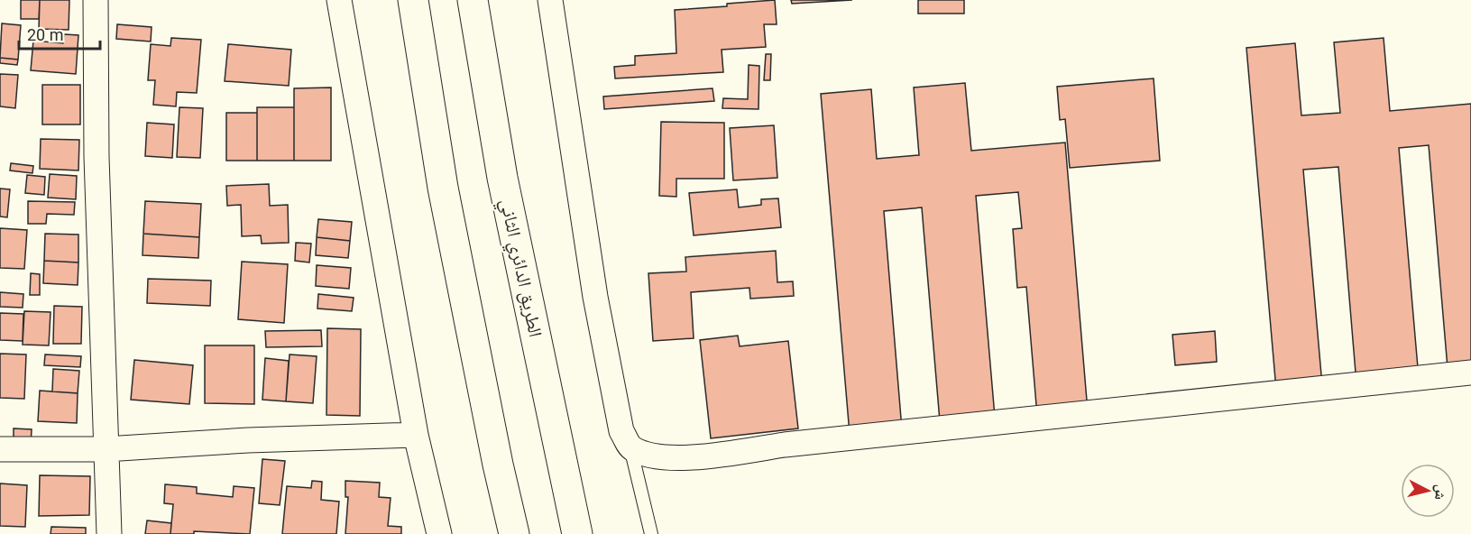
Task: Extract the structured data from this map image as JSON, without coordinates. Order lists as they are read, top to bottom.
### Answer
{
  "streets": {
    "highway": ["الطريق الدائري الثاني"]
  },
  "scale_bar": "20 m",
  "north": "right"
}
